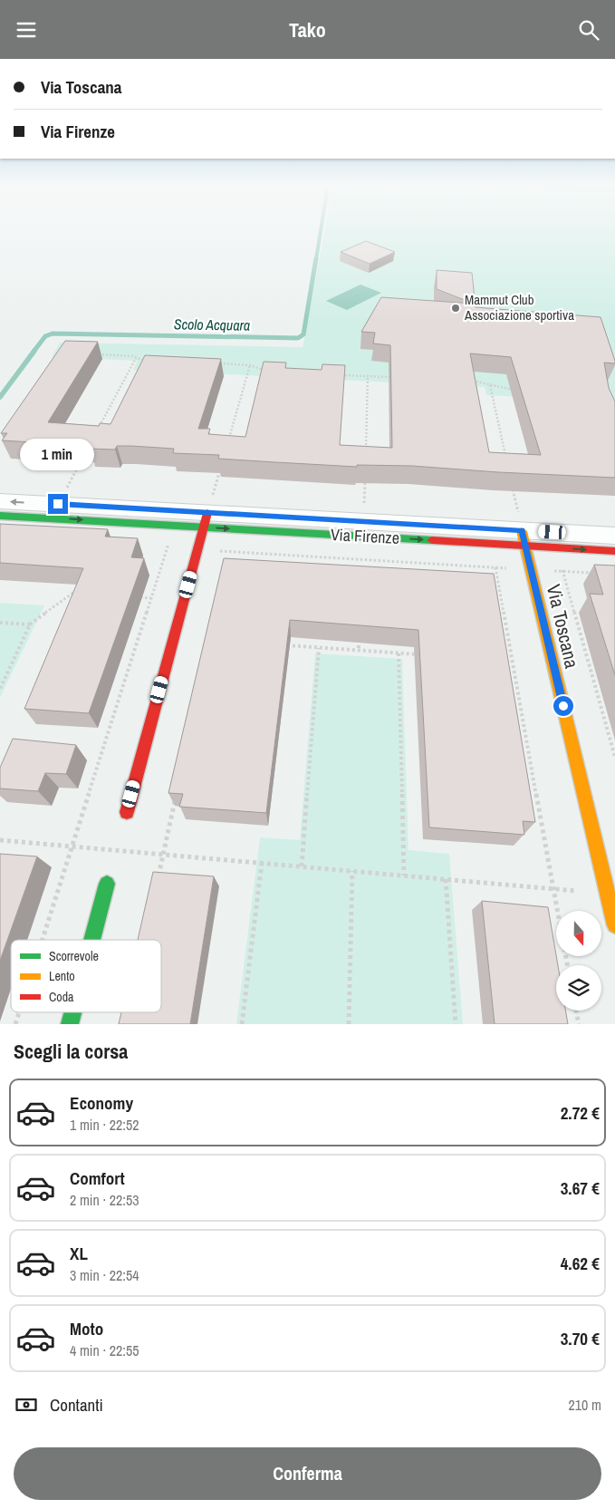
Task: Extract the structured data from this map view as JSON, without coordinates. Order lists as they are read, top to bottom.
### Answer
{
  "streets": {
    "street": ["Via Firenze", "Via Toscana"]
  },
  "crossings": [
    ["Via Firenze", "Via Toscana"]
  ],
  "water": ["Scolo Acquara"],
  "places": ["Mammut Club Associazione sportiva"],
  "legend": ["Scorrevole", "Lento", "Coda"],
  "north": "bottom",
  "page": {
    "header": "Tako",
    "banner": ["Via Toscana", "Via Firenze"],
    "bubble": "1 min",
    "heading": "Scegli la corsa",
    "list": [
      {
        "name": "Economy",
        "note": "1 min · 22:52",
        "value": "2.72 €"
      },
      {
        "name": "Comfort",
        "note": "2 min · 22:53",
        "value": "3.67 €"
      },
      {
        "name": "XL",
        "note": "3 min · 22:54",
        "value": "4.62 €"
      },
      {
        "name": "Moto",
        "note": "4 min · 22:55",
        "value": "3.70 €"
      }
    ],
    "pay": ["Contanti", "210 m"],
    "buttons": "Conferma"
  }
}
